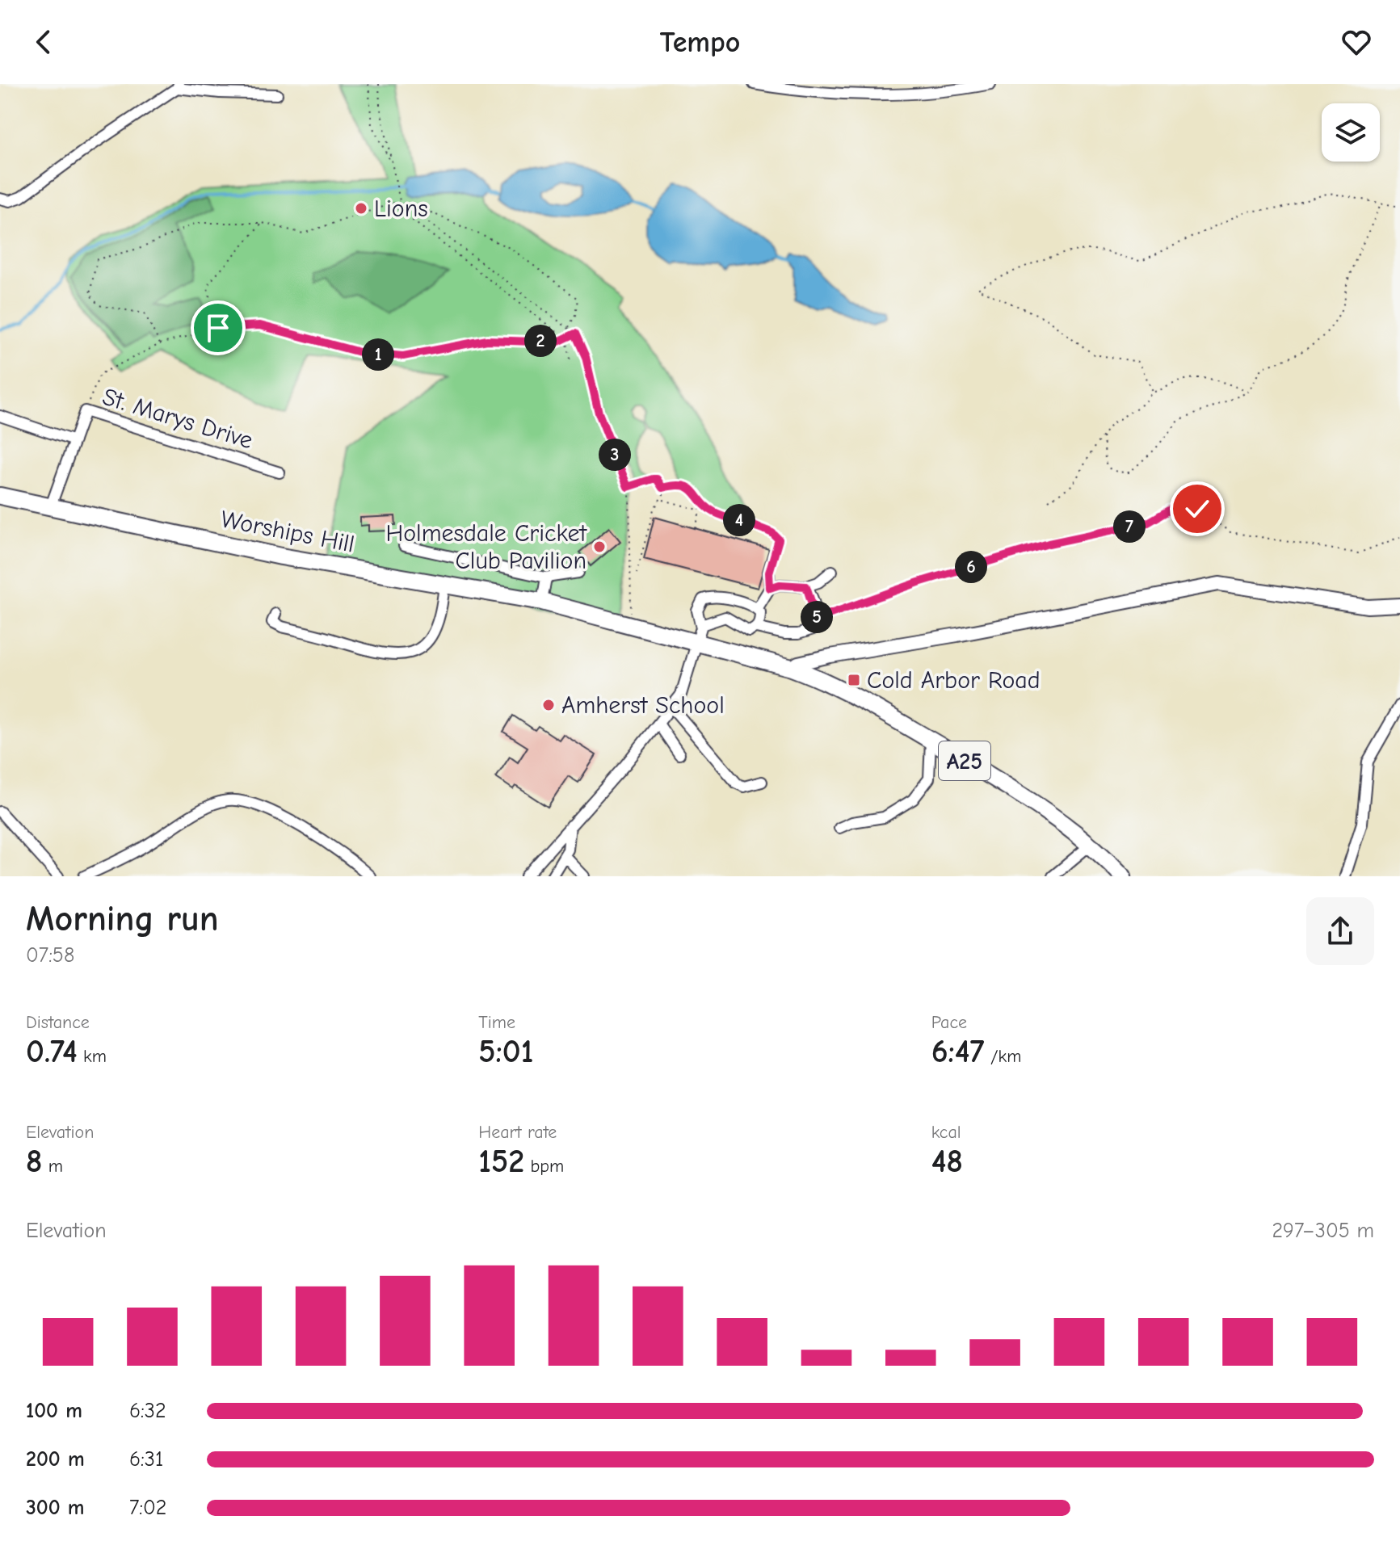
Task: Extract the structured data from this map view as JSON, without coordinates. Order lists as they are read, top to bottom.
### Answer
{
  "streets": {
    "highway": ["Worships Hill", "A25"],
    "street": ["St. Marys Drive"]
  },
  "crossings": [
    ["St. Marys Drive", "Worships Hill"],
    ["Worships Hill", "A25"]
  ],
  "places": {
    "other": ["Lions", "Holmesdale Cricket Club Pavilion", "Amherst School"],
    "transit": ["Cold Arbor Road"]
  },
  "page": {
    "header": "Tempo",
    "pins": [
      "2",
      "1",
      "3",
      "4",
      "7",
      "6",
      "5"
    ],
    "heading": ["Morning run", "07:58"],
    "stats": [
      ["Distance", "0.74 km"],
      ["Time", "5:01"],
      ["Pace", "6:47 /km"],
      ["Elevation", "8 m"],
      ["Heart rate", "152 bpm"],
      ["kcal", "48"]
    ],
    "chart": ["Elevation", "297–305 m"],
    "list": [
      {
        "name": "100 m",
        "note": "6:32"
      },
      {
        "name": "200 m",
        "note": "6:31"
      },
      {
        "name": "300 m",
        "note": "7:02"
      }
    ]
  }
}
